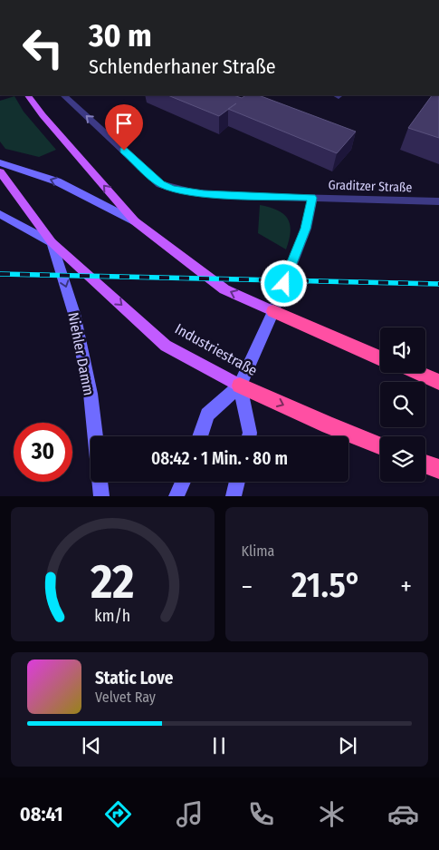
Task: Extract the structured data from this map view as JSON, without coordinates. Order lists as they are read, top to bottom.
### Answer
{
  "streets": {
    "highway": ["Industriestraße"],
    "street": ["Graditzer Straße", "Niehler Damm"]
  },
  "crossings": [
    ["Industriestraße", "Niehler Damm"]
  ],
  "one_way": ["Niehler Damm"],
  "page": {
    "turn": ["30 m", "Schlenderhaner Straße"],
    "limit": "30",
    "trip": "08:42 · 1 Min. · 80 m",
    "tile": "Klima",
    "heat": ["−", "21.5°", "+"],
    "song": ["Static Love", "Velvet Ray"],
    "tabs": "08:41",
    "gauge": ["22", "km/h"]
  }
}
